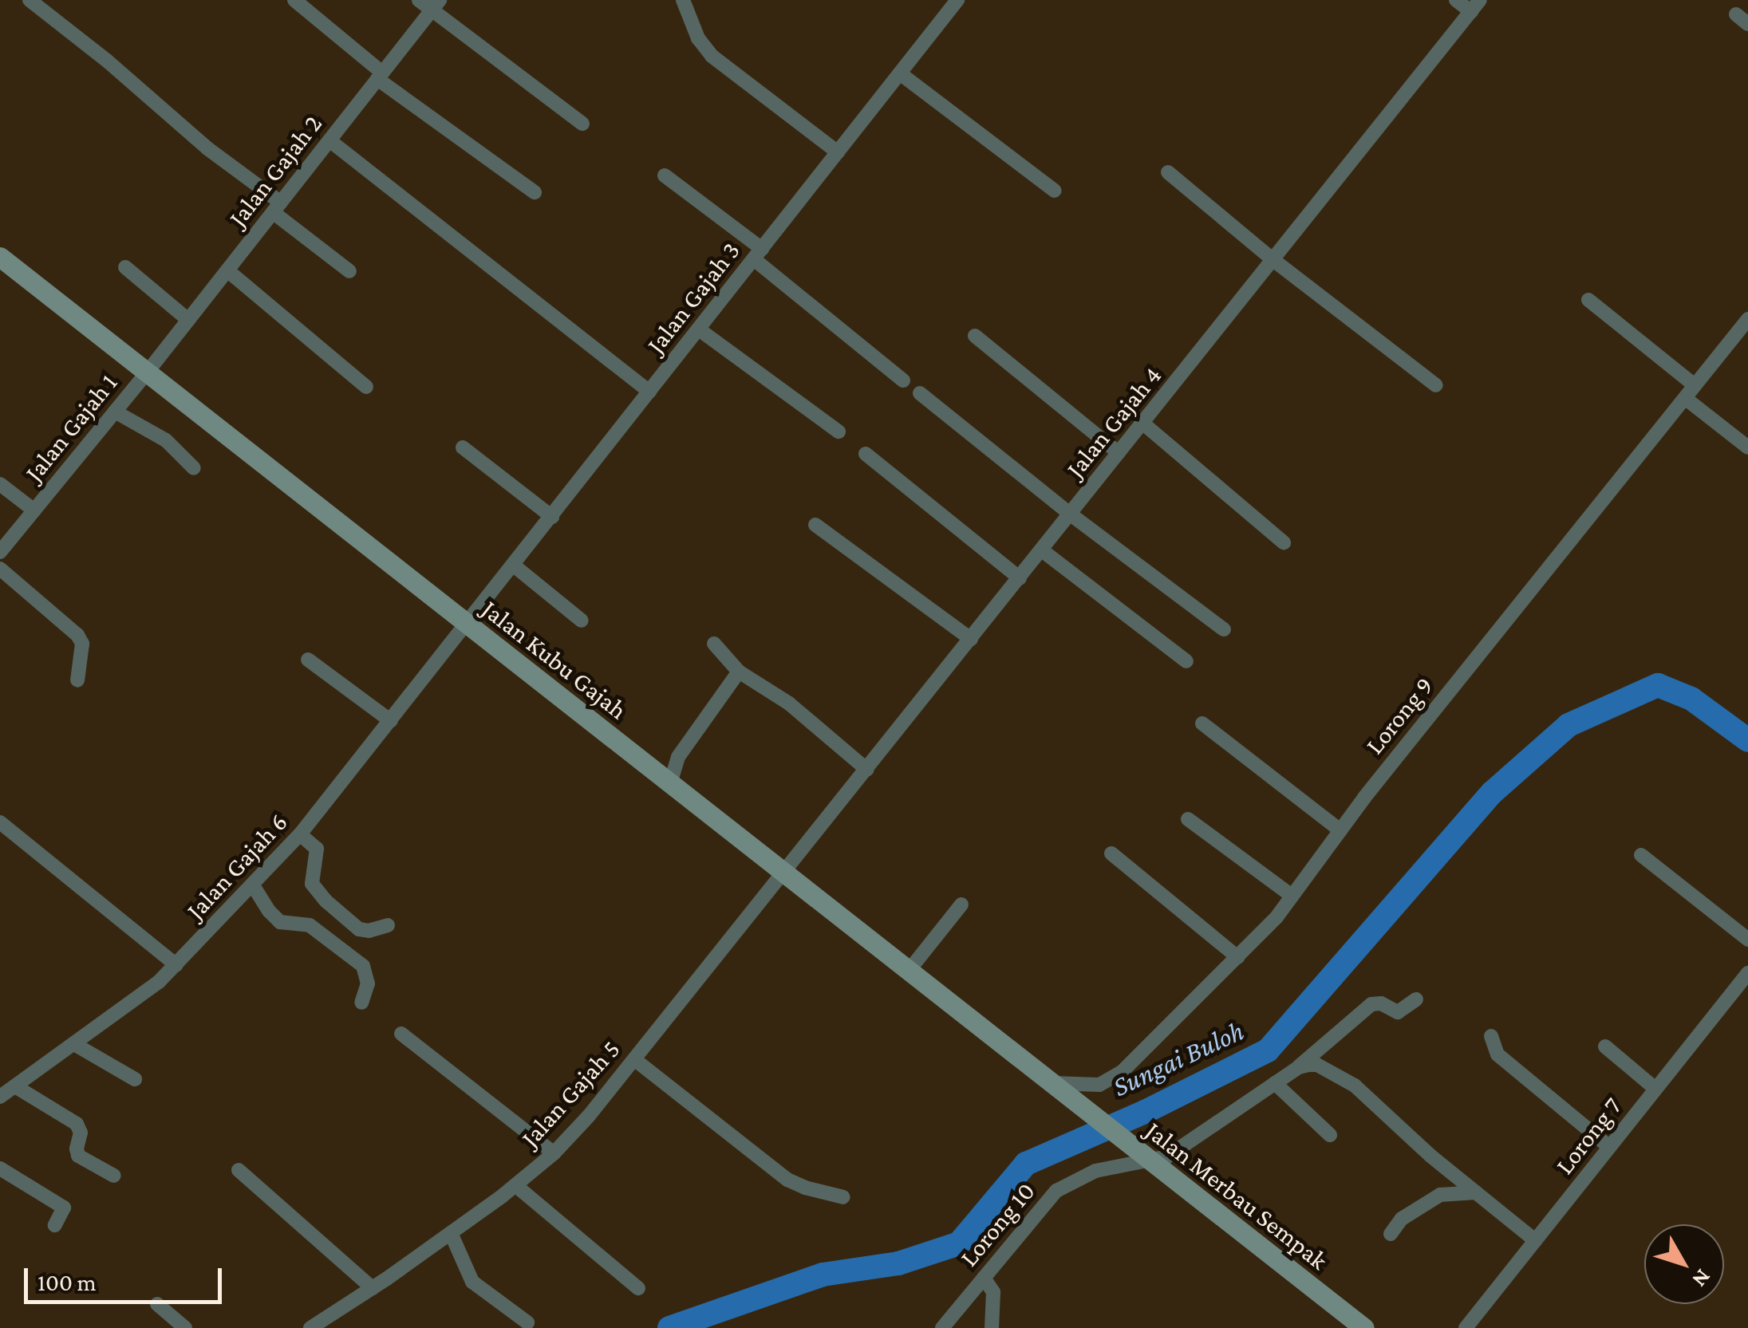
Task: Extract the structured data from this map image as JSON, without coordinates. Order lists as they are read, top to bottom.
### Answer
{
  "streets": {
    "street": [
      "Jalan Gajah 2",
      "Jalan Gajah 3",
      "Jalan Gajah 4",
      "Jalan Gajah 1",
      "Jalan Kubu Gajah",
      "Lorong 9",
      "Jalan Gajah 6",
      "Jalan Gajah 5",
      "Lorong 7",
      "Jalan Merbau Sempak",
      "Lorong 10"
    ]
  },
  "crossings": [
    ["Jalan Gajah 2", "Jalan Gajah 1"],
    ["Jalan Gajah 2", "Jalan Kubu Gajah"],
    ["Jalan Gajah 3", "Jalan Kubu Gajah"],
    ["Jalan Gajah 3", "Jalan Gajah 6"],
    ["Jalan Gajah 4", "Jalan Kubu Gajah"],
    ["Jalan Gajah 4", "Jalan Gajah 5"],
    ["Jalan Gajah 1", "Jalan Kubu Gajah"],
    ["Jalan Kubu Gajah", "Lorong 9"],
    ["Jalan Kubu Gajah", "Jalan Gajah 6"],
    ["Jalan Kubu Gajah", "Jalan Gajah 5"],
    ["Jalan Kubu Gajah", "Jalan Merbau Sempak"],
    ["Jalan Merbau Sempak", "Lorong 10"]
  ],
  "water": ["Sungai Buloh"],
  "scale_bar": "100 m",
  "north": "bottom right"
}
